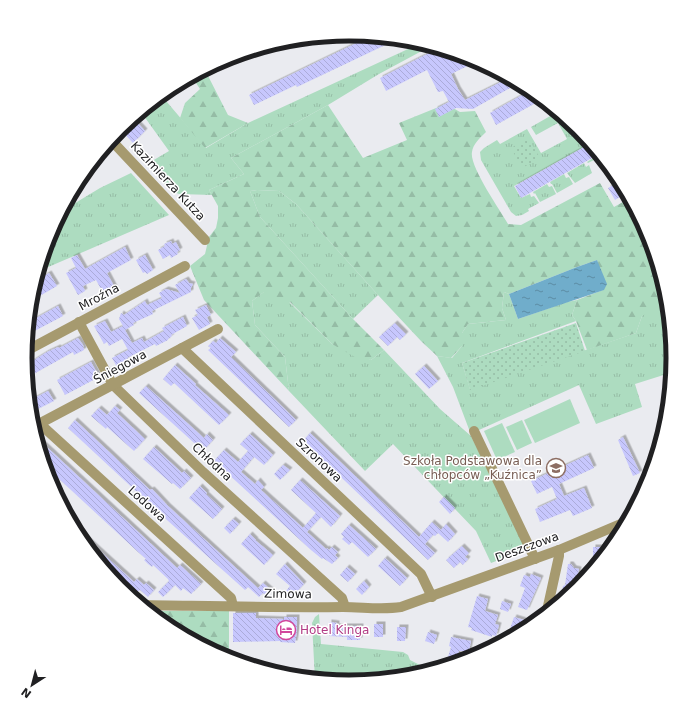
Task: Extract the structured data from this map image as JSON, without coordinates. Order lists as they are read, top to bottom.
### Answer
{
  "streets": {
    "street": [
      "Kazimierza Kutza",
      "Mroźna",
      "Śniegowa",
      "Szronowa",
      "Chłodna",
      "Lodowa",
      "Deszczowa",
      "Zimowa"
    ]
  },
  "crossings": [
    ["Mroźna", "Chłodna"],
    ["Śniegowa", "Szronowa"],
    ["Śniegowa", "Chłodna"],
    ["Szronowa", "Deszczowa"],
    ["Szronowa", "Zimowa"],
    ["Chłodna", "Zimowa"],
    ["Lodowa", "Zimowa"],
    ["Deszczowa", "Zimowa"]
  ],
  "places": {
    "school or university": ["Szkoła Podstawowa dla chłopców „Kuźnica”"],
    "hotel": ["Hotel Kinga"]
  },
  "north": "bottom left"
}
